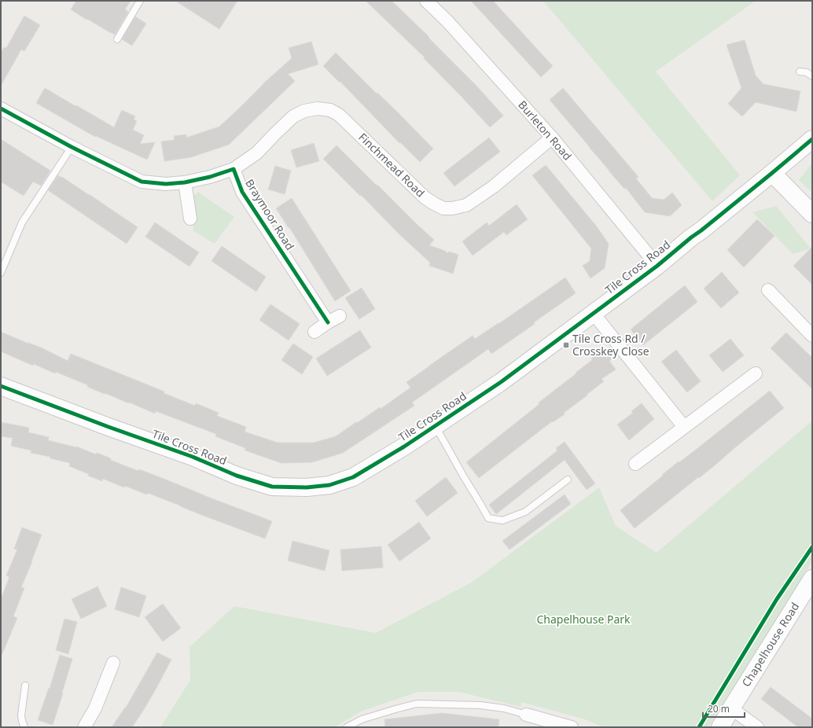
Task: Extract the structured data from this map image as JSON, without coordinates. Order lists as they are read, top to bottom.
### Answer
{
  "streets": {
    "street": [
      "Burleton Road",
      "Finchmead Road",
      "Braymoor Road",
      "Tile Cross Road",
      "Chapelhouse Road"
    ]
  },
  "crossings": [
    ["Burleton Road", "Finchmead Road"],
    ["Burleton Road", "Tile Cross Road"],
    ["Finchmead Road", "Braymoor Road"]
  ],
  "parks": ["Chapelhouse Park"],
  "places": {
    "transit": ["Tile Cross Rd / Crosskey Close"]
  },
  "scale_bar": "20 m"
}
